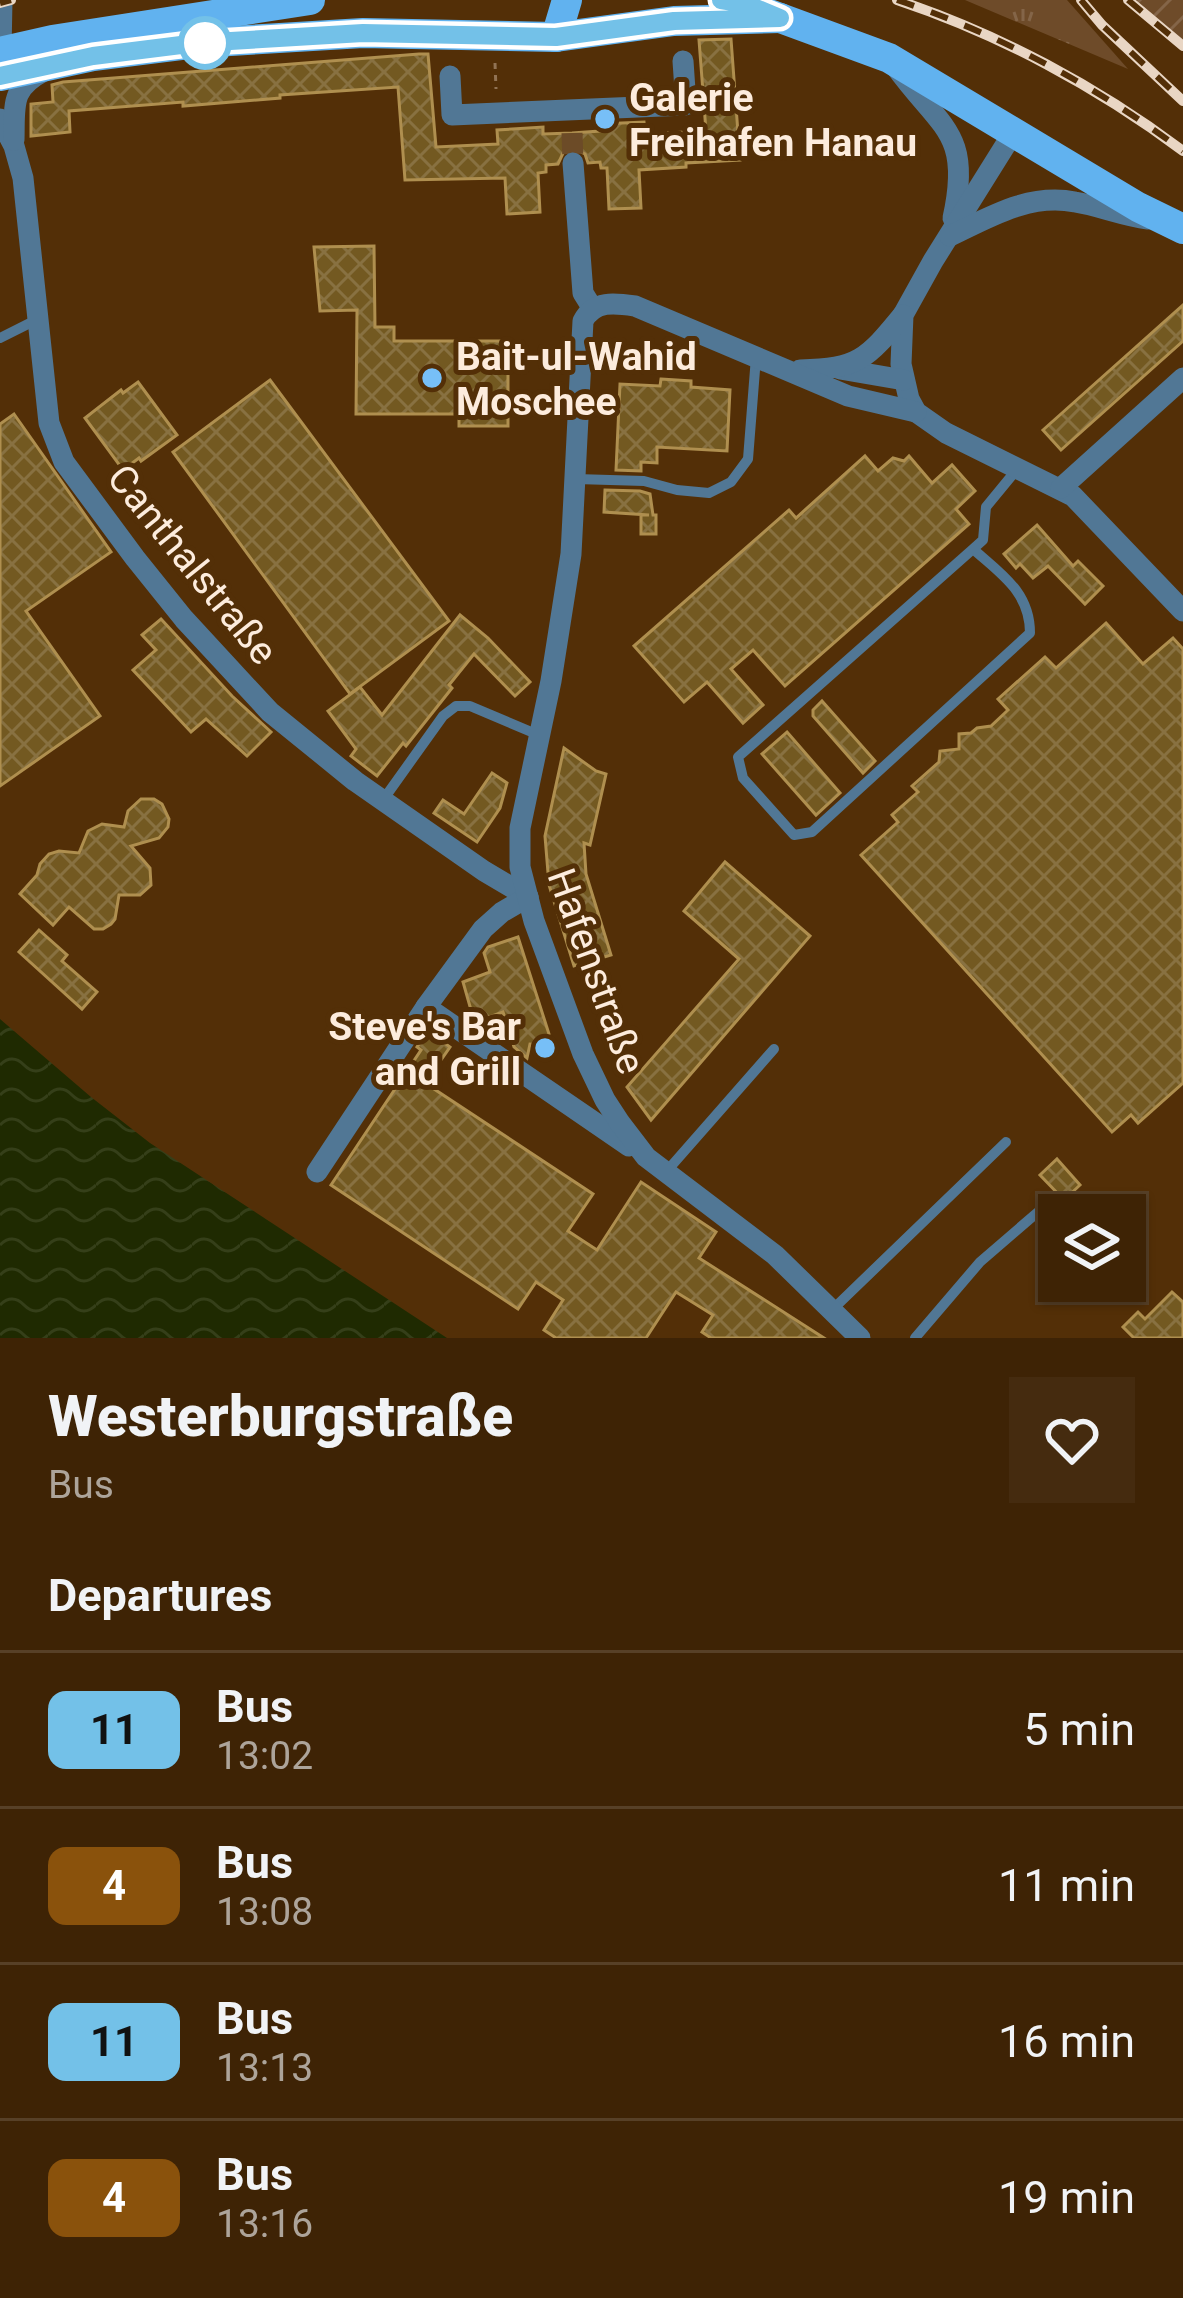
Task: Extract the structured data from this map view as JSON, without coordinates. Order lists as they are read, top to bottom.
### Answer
{
  "streets": {
    "street": ["Canthalstraße", "Hafenstraße"]
  },
  "crossings": [
    ["Canthalstraße", "Hafenstraße"]
  ],
  "places": ["Galerie Freihafen Hanau", "Bait-ul-Wahid Moschee", "Steve's Bar and Grill"],
  "lines": ["bus line 11"],
  "page": {
    "heading": [
      ["Westerburgstraße", "Bus"],
      "Departures"
    ],
    "list": [
      {
        "mark": "11",
        "name": "Bus",
        "note": "13:02",
        "value": "5 min"
      },
      {
        "mark": "4",
        "name": "Bus",
        "note": "13:08",
        "value": "11 min"
      },
      {
        "mark": "11",
        "name": "Bus",
        "note": "13:13",
        "value": "16 min"
      },
      {
        "mark": "4",
        "name": "Bus",
        "note": "13:16",
        "value": "19 min"
      }
    ]
  }
}
